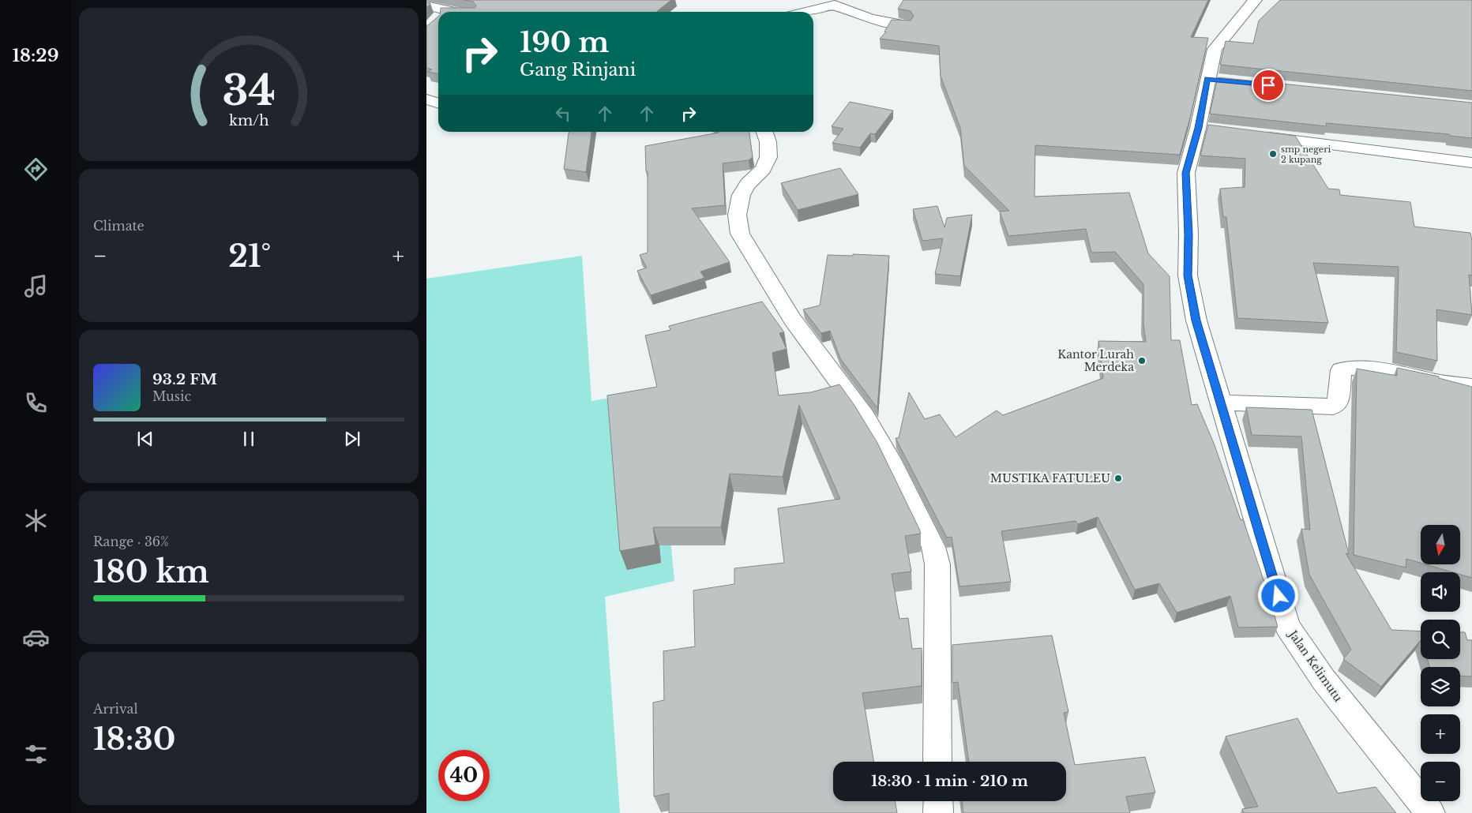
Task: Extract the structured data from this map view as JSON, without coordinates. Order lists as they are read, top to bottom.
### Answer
{
  "streets": {
    "street": ["Jalan Kelimutu"]
  },
  "places": ["smp negeri 2 kupang", "Kantor Lurah Merdeka", "MUSTIKA FATULEU"],
  "north": "bottom",
  "page": {
    "tabs": "18:29",
    "turn": ["190 m", "Gang Rinjani"],
    "tile": [
      "Climate",
      ["Range · 36%", "180 km"],
      ["Arrival", "18:30"]
    ],
    "heat": ["−", "21°", "+"],
    "song": ["93.2 FM", "Music"],
    "map_buttons": ["+", "−"],
    "limit": "40",
    "trip": "18:30 · 1 min · 210 m",
    "gauge": ["34", "km/h"]
  }
}
